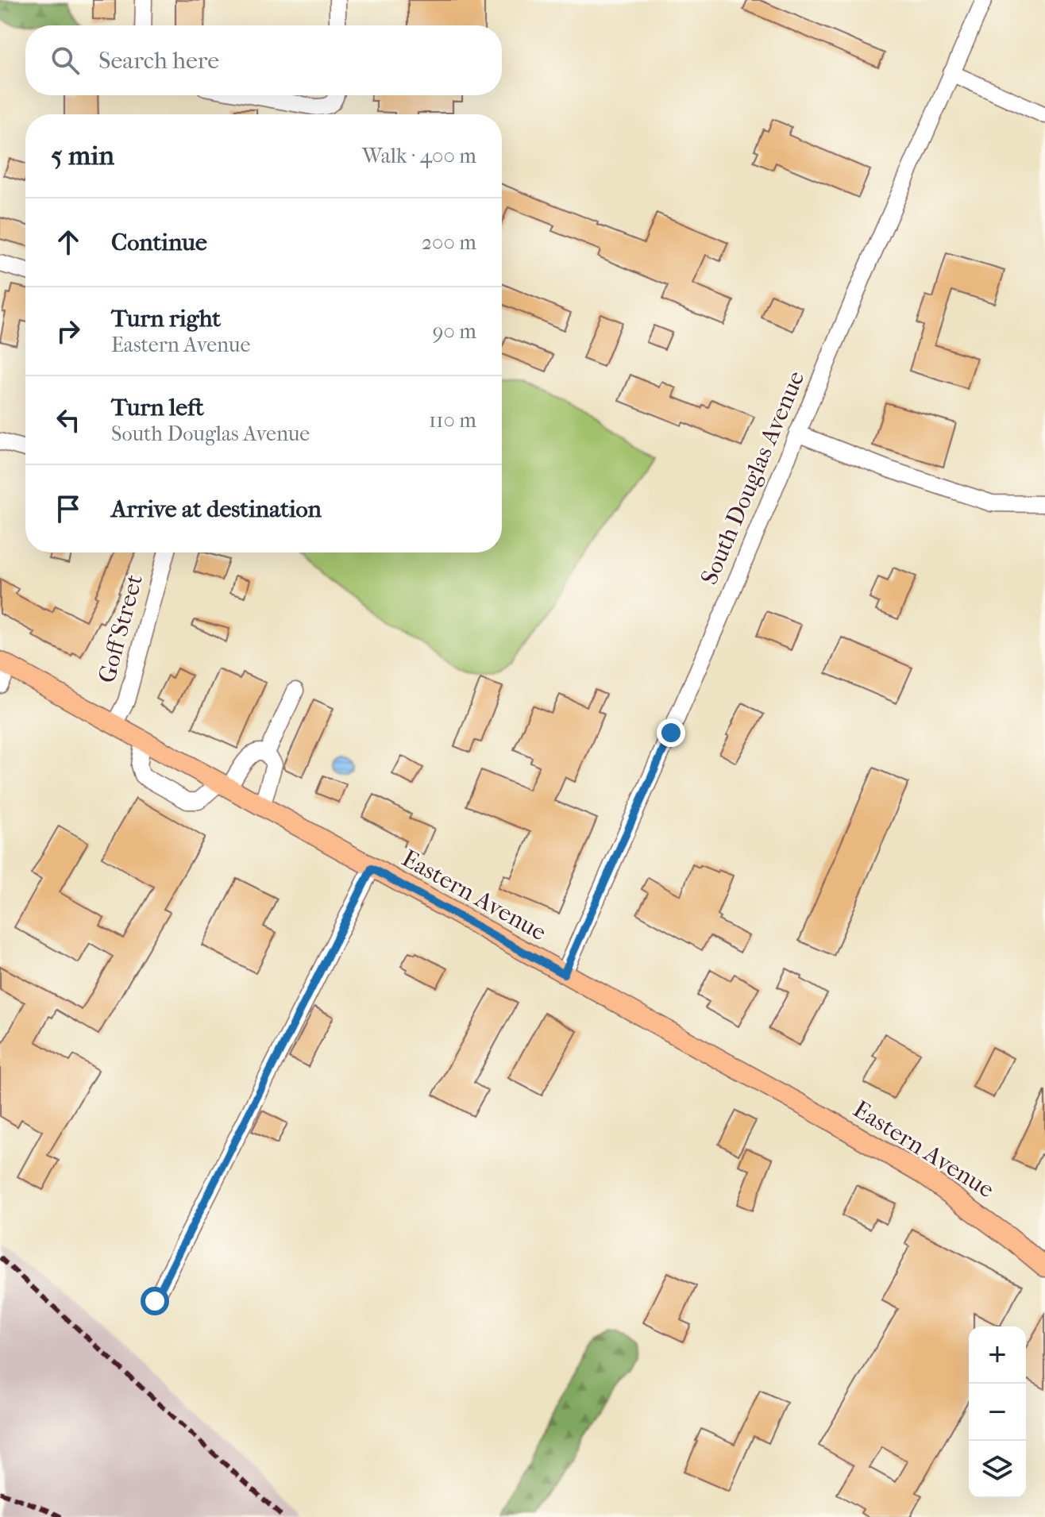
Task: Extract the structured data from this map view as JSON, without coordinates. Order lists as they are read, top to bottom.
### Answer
{
  "streets": {
    "main road": ["Eastern Avenue"],
    "street": ["South Douglas Avenue", "Goff Street"]
  },
  "crossings": [
    ["South Douglas Avenue", "Eastern Avenue"],
    ["Goff Street", "Eastern Avenue"]
  ],
  "page": {
    "search": "Search here",
    "heading": ["5 min", "Walk · 400 m"],
    "list": [
      ["Continue", "200 m"],
      ["Turn right", "Eastern Avenue", "90 m"],
      ["Turn left", "South Douglas Avenue", "110 m"],
      "Arrive at destination"
    ],
    "map_buttons": ["+", "−"]
  }
}
